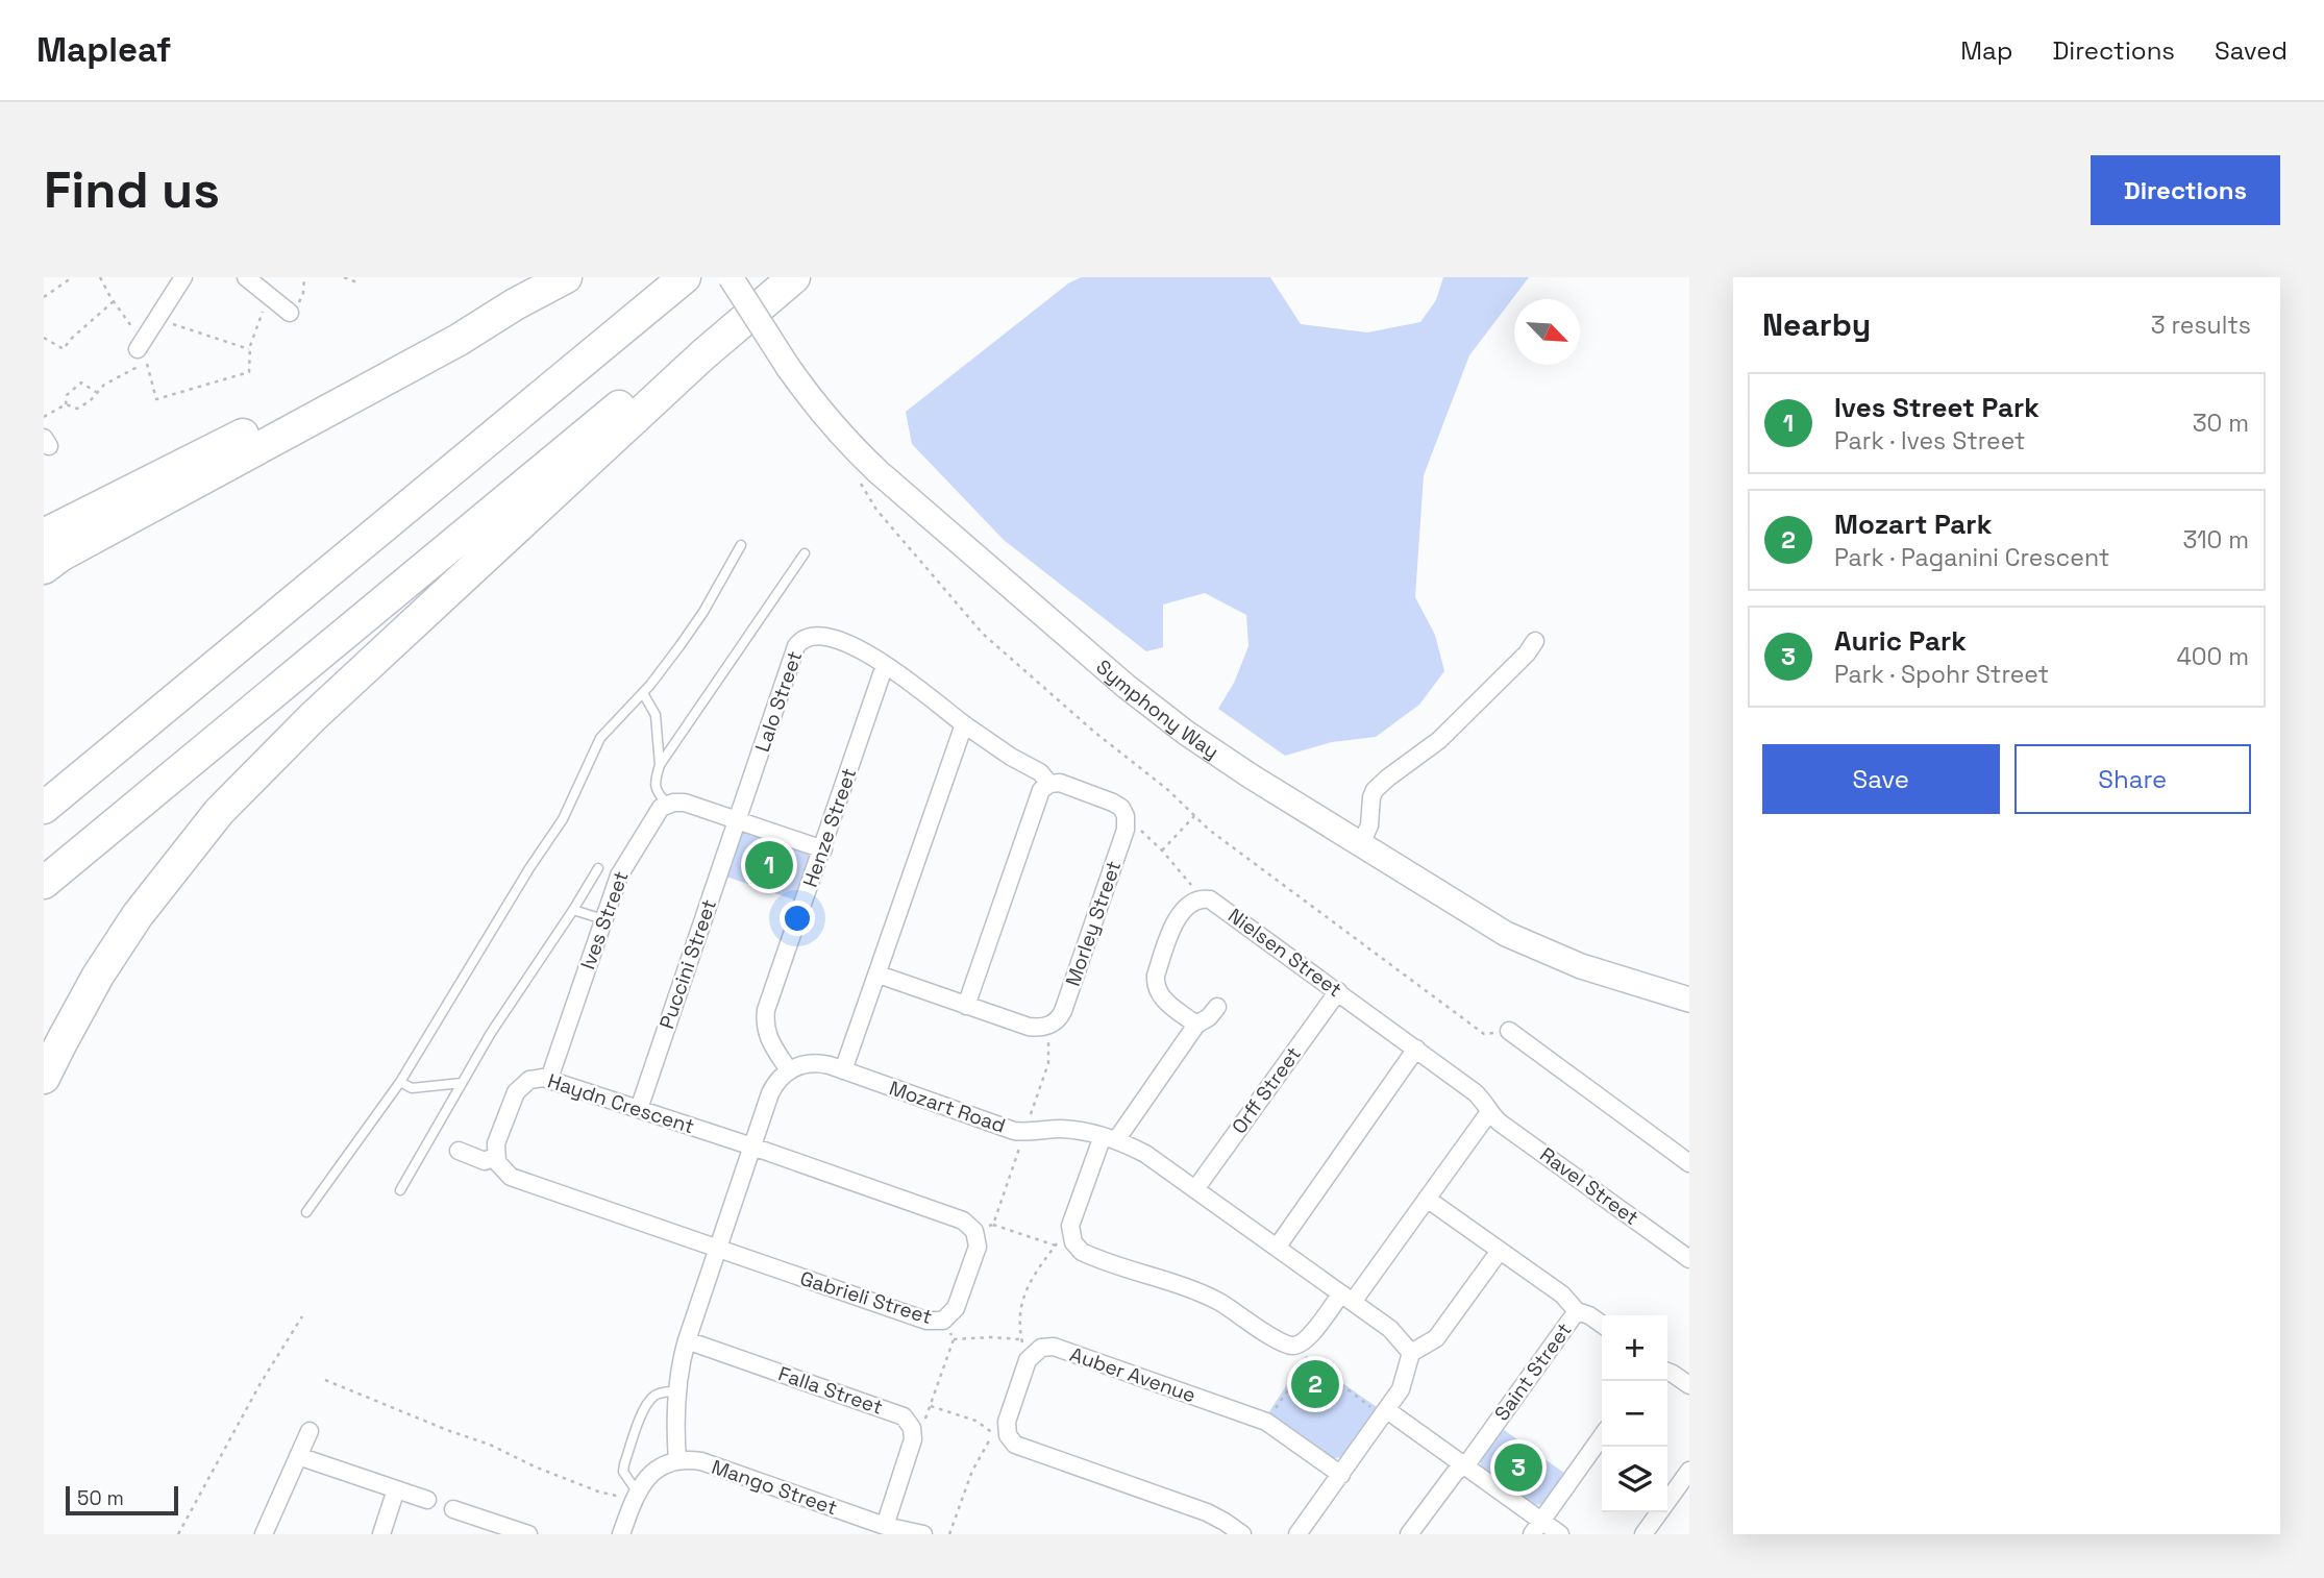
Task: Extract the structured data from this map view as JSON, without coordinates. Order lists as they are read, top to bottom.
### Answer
{
  "streets": {
    "main road": ["Symphony Way"],
    "street": [
      "Lalo Street",
      "Henze Street",
      "Ives Street",
      "Morley Street",
      "Nielsen Street",
      "Puccini Street",
      "Orff Street",
      "Haydn Crescent",
      "Mozart Road",
      "Ravel Street",
      "Gabrieli Street",
      "Saint Street",
      "Auber Avenue",
      "Falla Street",
      "Mango Street"
    ]
  },
  "crossings": [
    ["Lalo Street", "Henze Street"],
    ["Lalo Street", "Puccini Street"],
    ["Henze Street", "Mozart Road"],
    ["Ives Street", "Haydn Crescent"],
    ["Nielsen Street", "Orff Street"],
    ["Nielsen Street", "Ravel Street"],
    ["Puccini Street", "Haydn Crescent"],
    ["Orff Street", "Mozart Road"],
    ["Haydn Crescent", "Gabrieli Street"]
  ],
  "scale_bar": "50 m",
  "north": "bottom right",
  "page": {
    "header": "Mapleaf",
    "nav": ["Map", "Directions", "Saved"],
    "buttons": [
      "Directions",
      ["Save", "Share"]
    ],
    "title": "Find us",
    "heading": ["Nearby", "3 results"],
    "list": [
      {
        "mark": "1",
        "name": "Ives Street Park",
        "note": "Park · Ives Street",
        "value": "30 m"
      },
      {
        "mark": "2",
        "name": "Mozart Park",
        "note": "Park · Paganini Crescent",
        "value": "310 m"
      },
      {
        "mark": "3",
        "name": "Auric Park",
        "note": "Park · Spohr Street",
        "value": "400 m"
      }
    ],
    "pins": ["1", "2", "3"],
    "map_buttons": ["+", "−"],
    "scale": "50 m"
  }
}
